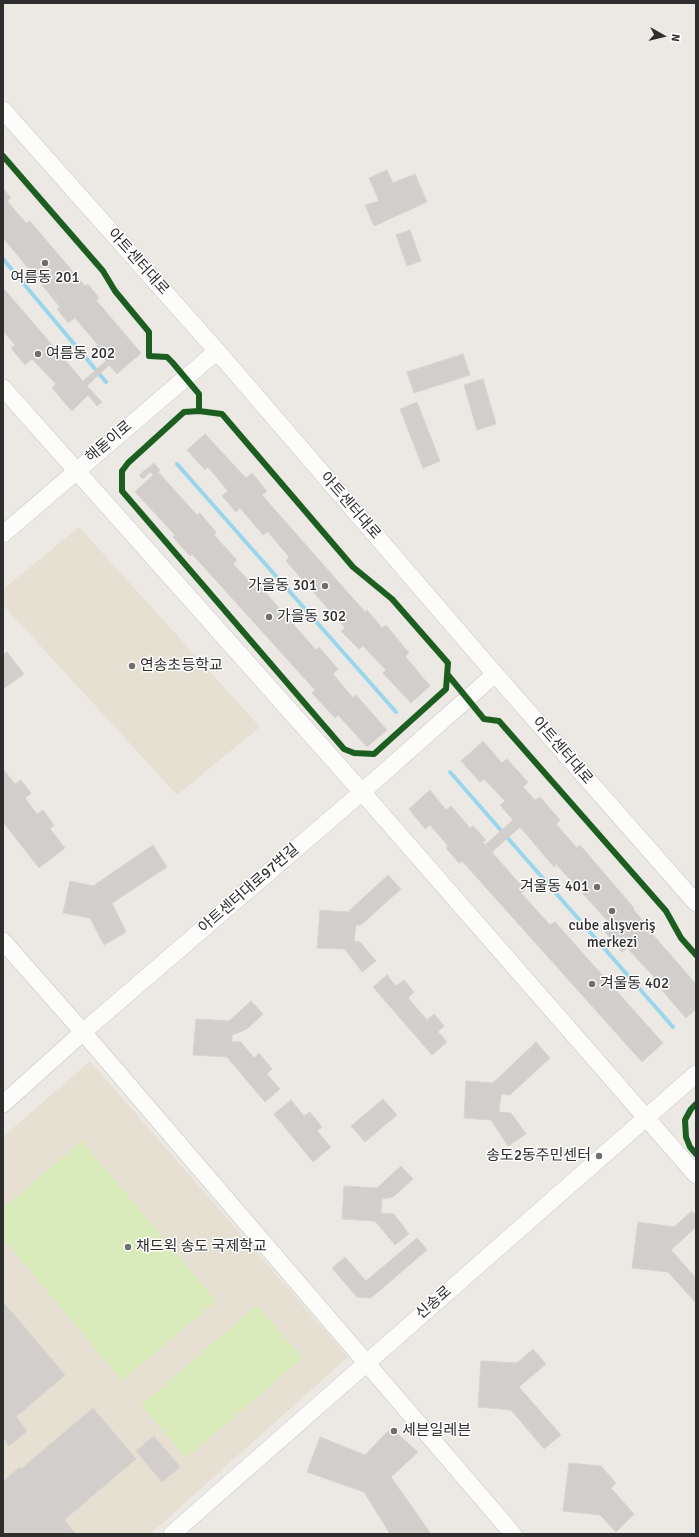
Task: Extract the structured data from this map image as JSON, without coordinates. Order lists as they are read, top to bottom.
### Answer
{
  "streets": {
    "street": [
      "아트센터대로",
      "해돋이로",
      "아트센터대로97번길",
      "신송로"
    ]
  },
  "crossings": [
    ["아트센터대로", "해돋이로"],
    ["아트센터대로", "아트센터대로97번길"]
  ],
  "places": [
    "여름동 201",
    "여름동 202",
    "가을동 301",
    "가을동 302",
    "연송초등학교",
    "겨울동 401",
    "cube alışveriş merkezi",
    "겨울동 402",
    "송도2동주민센터",
    "채드윅 송도 국제학교",
    "세븐일레븐"
  ],
  "north": "right"
}
